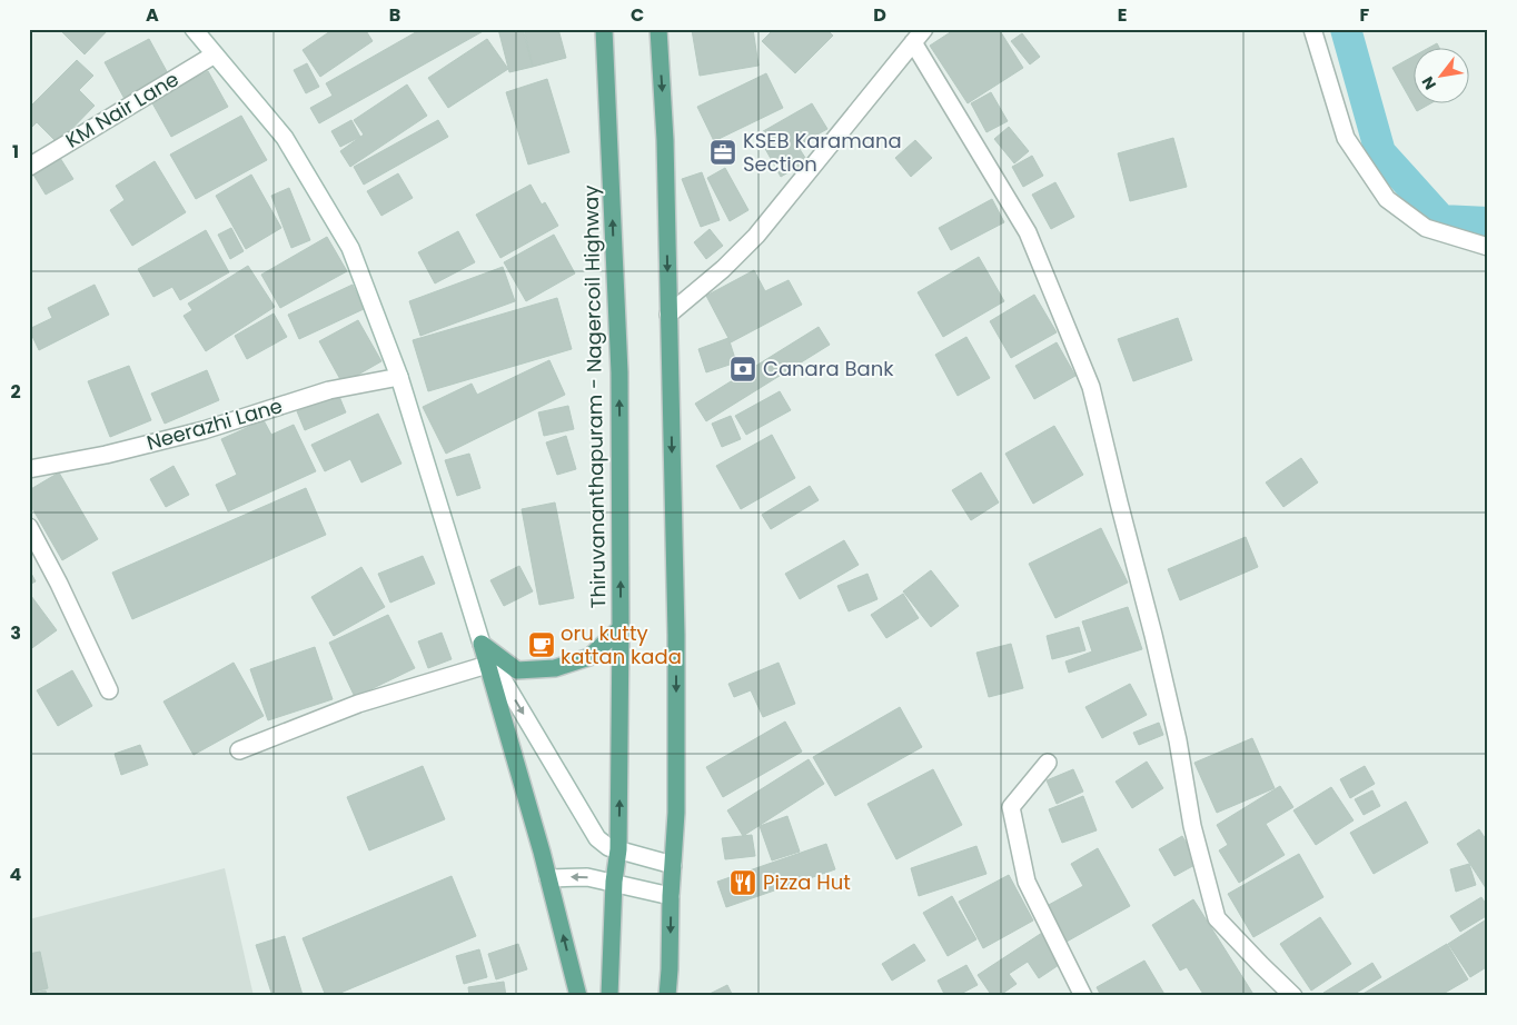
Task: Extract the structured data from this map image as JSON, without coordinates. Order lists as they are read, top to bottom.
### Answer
{
  "streets": {
    "main road": ["Thiruvananthapuram - Nagercoil Highway"],
    "street": ["KM Nair Lane", "Neerazhi Lane"]
  },
  "places": {
    "office": ["KSEB Karamana Section"],
    "bank": ["Canara Bank"],
    "cafe": ["oru kutty kattan kada"],
    "restaurant": ["Pizza Hut"]
  },
  "north": "bottom left",
  "grid": {
    "columns": [
      "A",
      "B",
      "C",
      "D",
      "E",
      "F"
    ],
    "rows": [
      "1",
      "2",
      "3",
      "4"
    ]
  }
}
